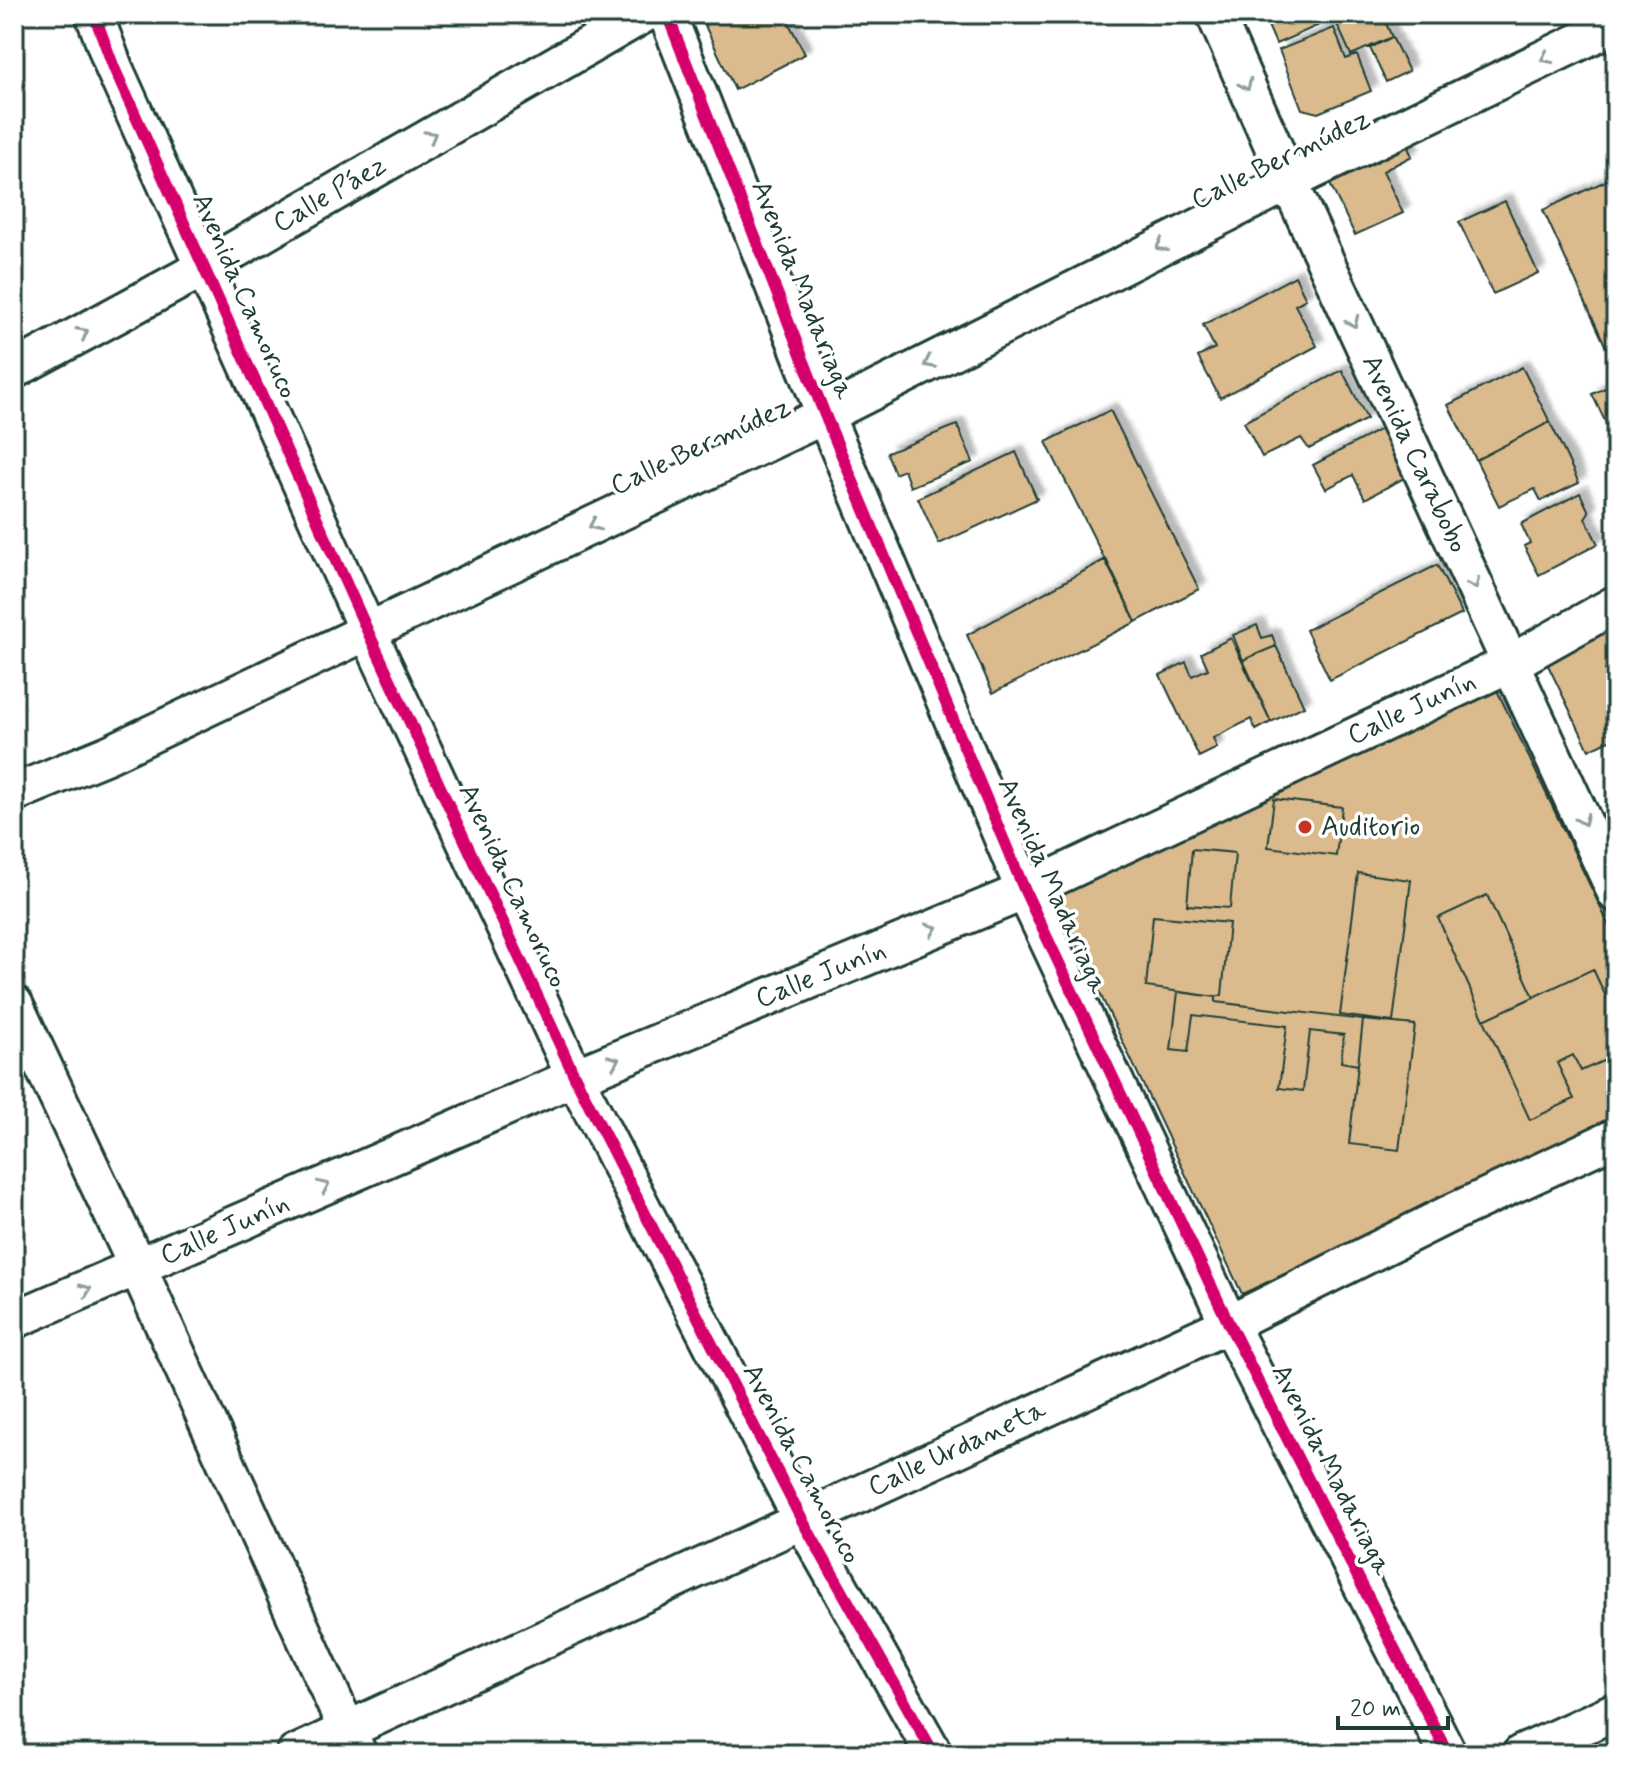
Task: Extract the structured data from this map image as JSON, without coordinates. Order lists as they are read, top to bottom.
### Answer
{
  "streets": {
    "street": [
      "Calle Bermúdez",
      "Calle Páez",
      "Avenida Madariaga",
      "Avenida Camoruco",
      "Avenida Carabobo",
      "Calle Junín",
      "Calle Urdaneta"
    ]
  },
  "crossings": [
    ["Calle Bermúdez", "Avenida Madariaga"],
    ["Calle Bermúdez", "Avenida Camoruco"],
    ["Calle Bermúdez", "Avenida Carabobo"],
    ["Calle Páez", "Avenida Camoruco"],
    ["Avenida Madariaga", "Calle Junín"],
    ["Avenida Madariaga", "Calle Urdaneta"],
    ["Avenida Camoruco", "Calle Junín"],
    ["Avenida Camoruco", "Calle Urdaneta"],
    ["Avenida Carabobo", "Calle Junín"]
  ],
  "one_way": [
    "Calle Bermúdez",
    "Calle Páez",
    "Avenida Carabobo",
    "Calle Junín"
  ],
  "places": ["Auditorio"],
  "scale_bar": "20 m"
}
